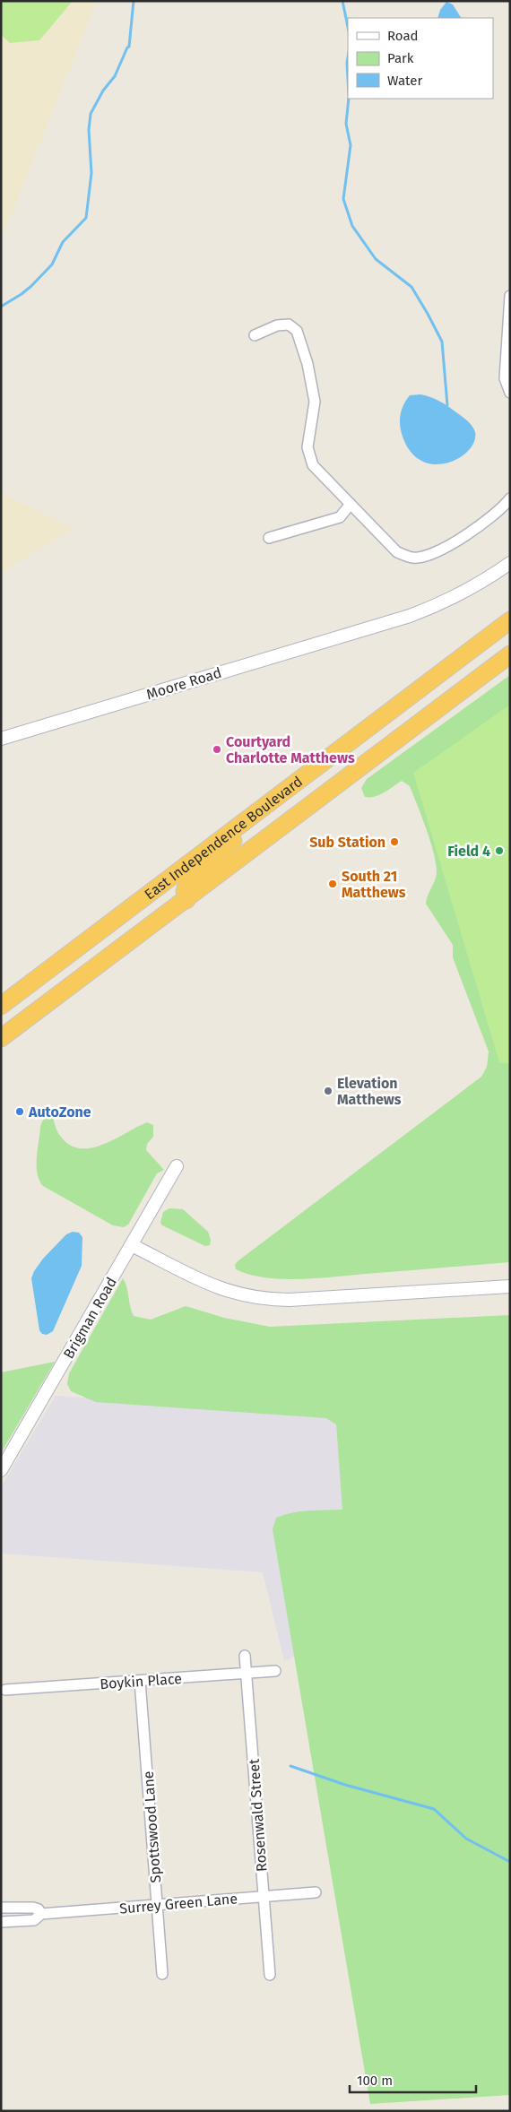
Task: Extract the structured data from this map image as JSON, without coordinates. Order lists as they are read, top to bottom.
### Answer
{
  "streets": {
    "highway": ["East Independence Boulevard"],
    "street": [
      "Moore Road",
      "Brigman Road",
      "Boykin Place",
      "Rosenwald Street",
      "Spottswood Lane",
      "Surrey Green Lane"
    ]
  },
  "crossings": [
    ["Boykin Place", "Rosenwald Street"],
    ["Boykin Place", "Spottswood Lane"],
    ["Rosenwald Street", "Surrey Green Lane"],
    ["Spottswood Lane", "Surrey Green Lane"]
  ],
  "places": [
    "Courtyard Charlotte Matthews",
    "Sub Station",
    "Field 4",
    "South 21 Matthews",
    "Elevation Matthews",
    "AutoZone"
  ],
  "legend": ["Road", "Park", "Water"],
  "scale_bar": "100 m"
}
